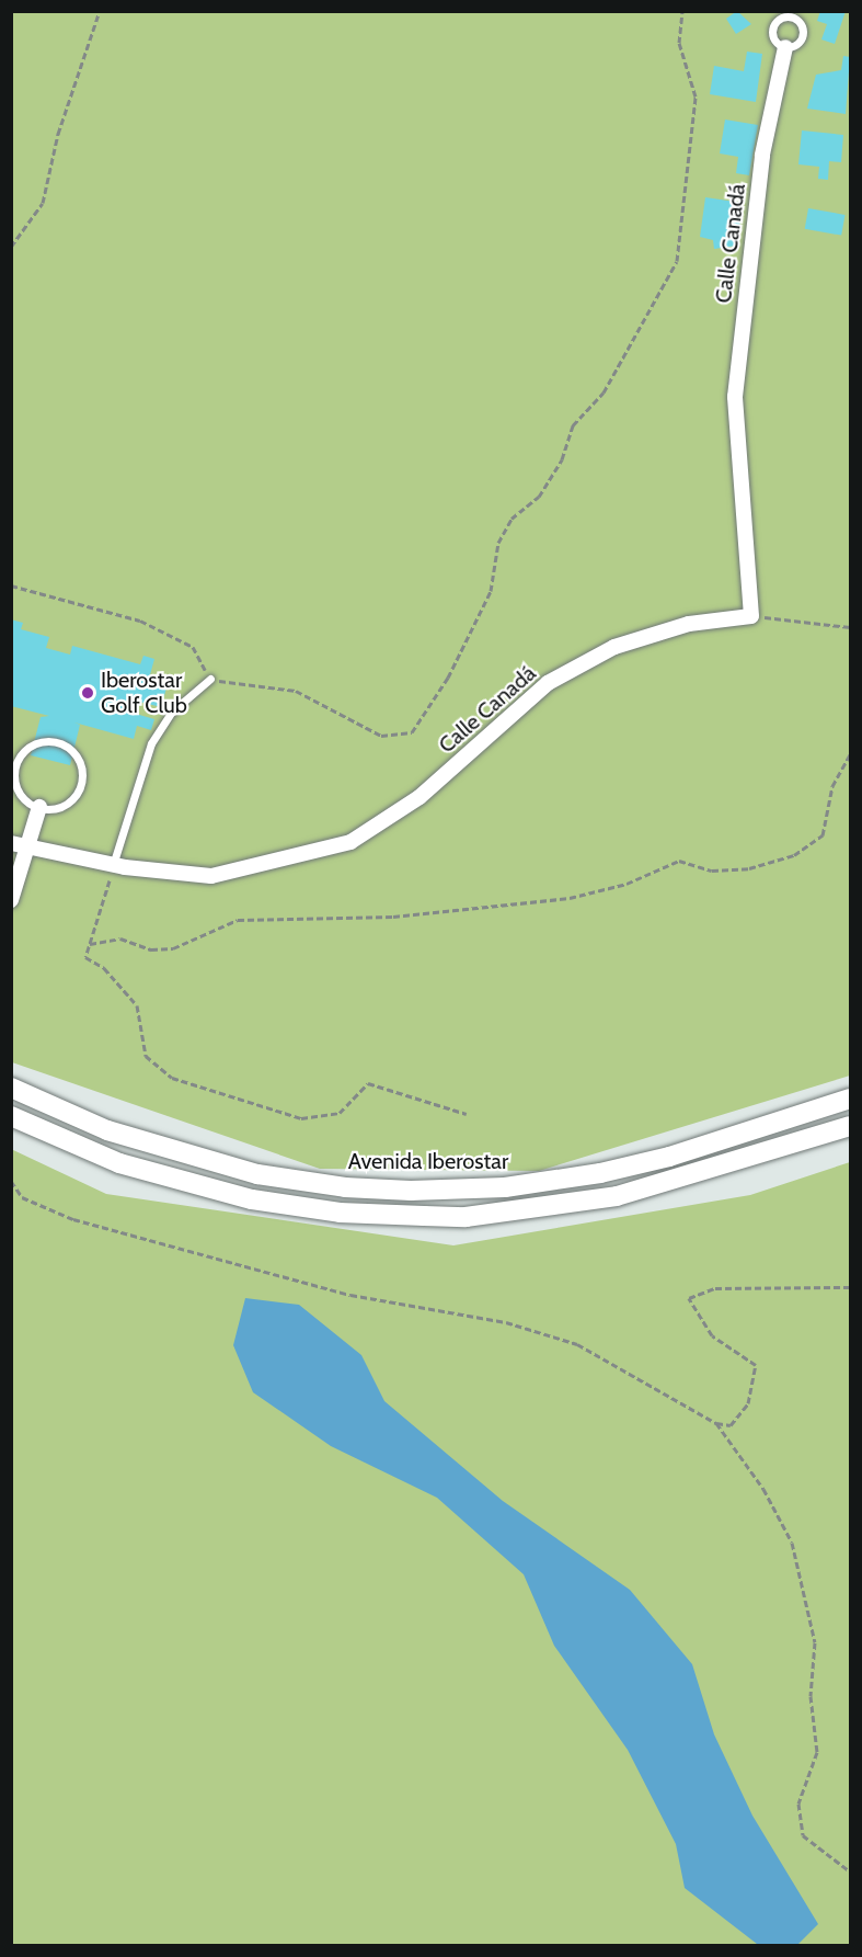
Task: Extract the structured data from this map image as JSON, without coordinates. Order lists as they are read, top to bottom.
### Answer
{
  "streets": {
    "street": ["Calle Canadá", "Avenida Iberostar"]
  },
  "places": ["Iberostar Golf Club"]
}
